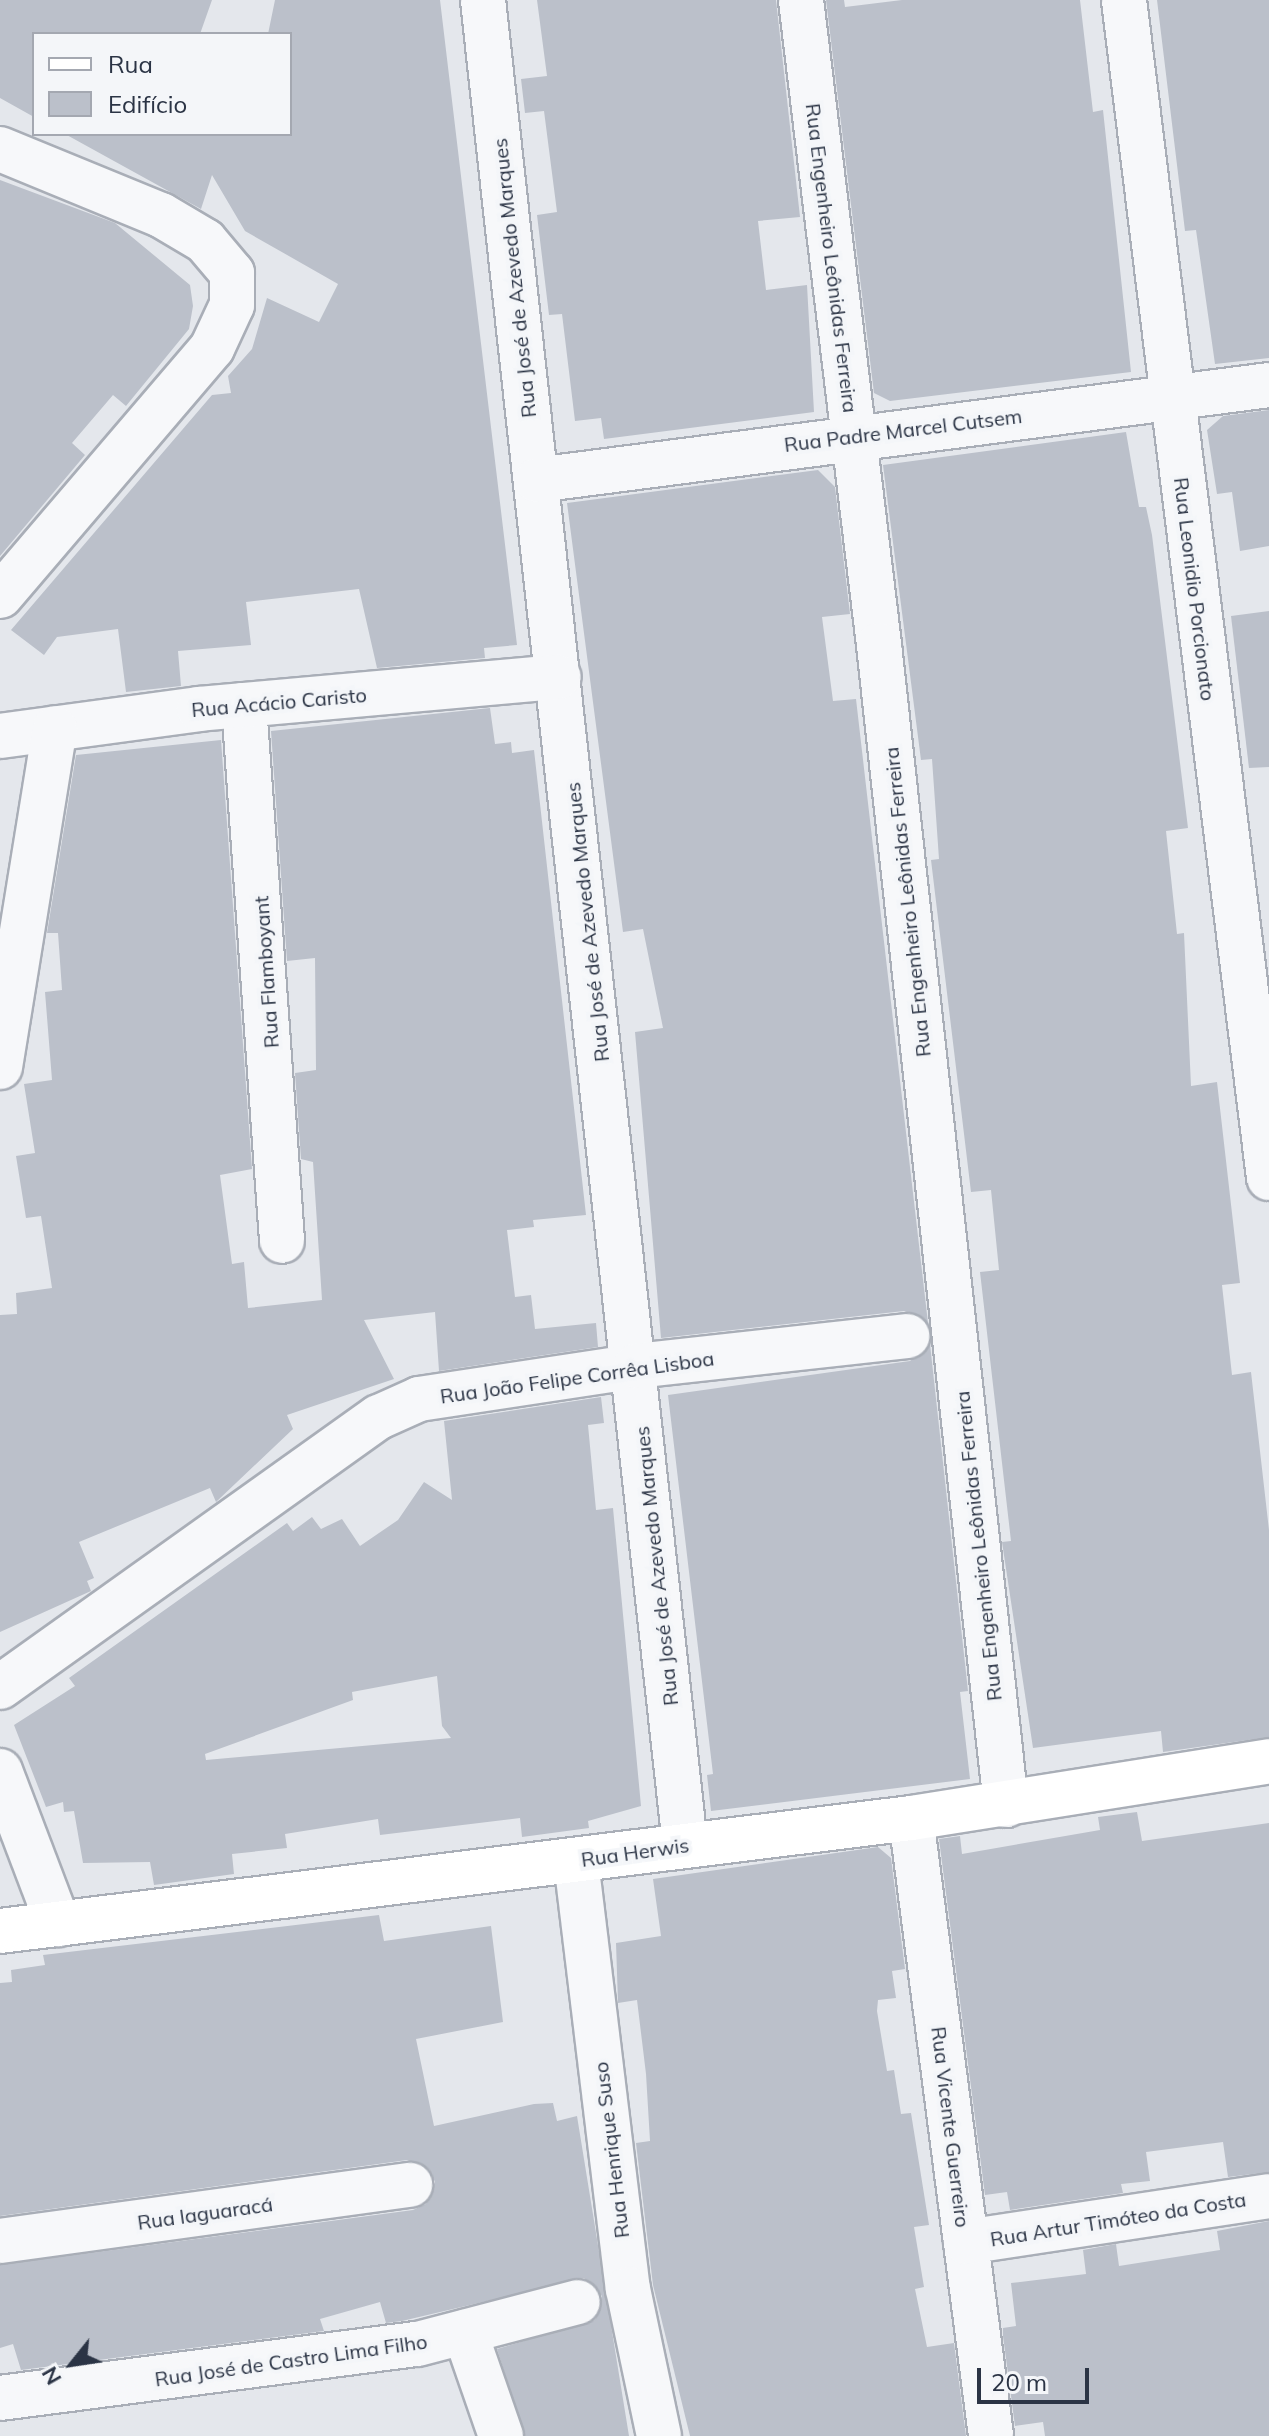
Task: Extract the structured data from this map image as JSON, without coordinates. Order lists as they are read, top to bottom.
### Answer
{
  "streets": {
    "main road": ["Rua Herwis"],
    "street": [
      "Rua Engenheiro Leônidas Ferreira",
      "Rua José de Azevedo Marques",
      "Rua Padre Marcel Cutsem",
      "Rua Leonidio Porcionato",
      "Rua Acácio Caristo",
      "Rua Flamboyant",
      "Rua João Felipe Corrêa Lisboa",
      "Rua Vicente Guerreiro",
      "Rua Henrique Suso",
      "Rua Iaguaracá",
      "Rua Artur Timóteo da Costa",
      "Rua José de Castro Lima Filho"
    ]
  },
  "crossings": [
    ["Rua Engenheiro Leônidas Ferreira", "Rua Padre Marcel Cutsem"],
    ["Rua Engenheiro Leônidas Ferreira", "Rua Herwis"],
    ["Rua José de Azevedo Marques", "Rua Padre Marcel Cutsem"],
    ["Rua José de Azevedo Marques", "Rua Acácio Caristo"],
    ["Rua José de Azevedo Marques", "Rua João Felipe Corrêa Lisboa"],
    ["Rua José de Azevedo Marques", "Rua Herwis"],
    ["Rua Padre Marcel Cutsem", "Rua Leonidio Porcionato"],
    ["Rua Acácio Caristo", "Rua Flamboyant"],
    ["Rua Herwis", "Rua Vicente Guerreiro"],
    ["Rua Herwis", "Rua Henrique Suso"],
    ["Rua Vicente Guerreiro", "Rua Artur Timóteo da Costa"]
  ],
  "legend": ["Rua", "Edifício"],
  "scale_bar": "20 m",
  "north": "bottom left"
}
